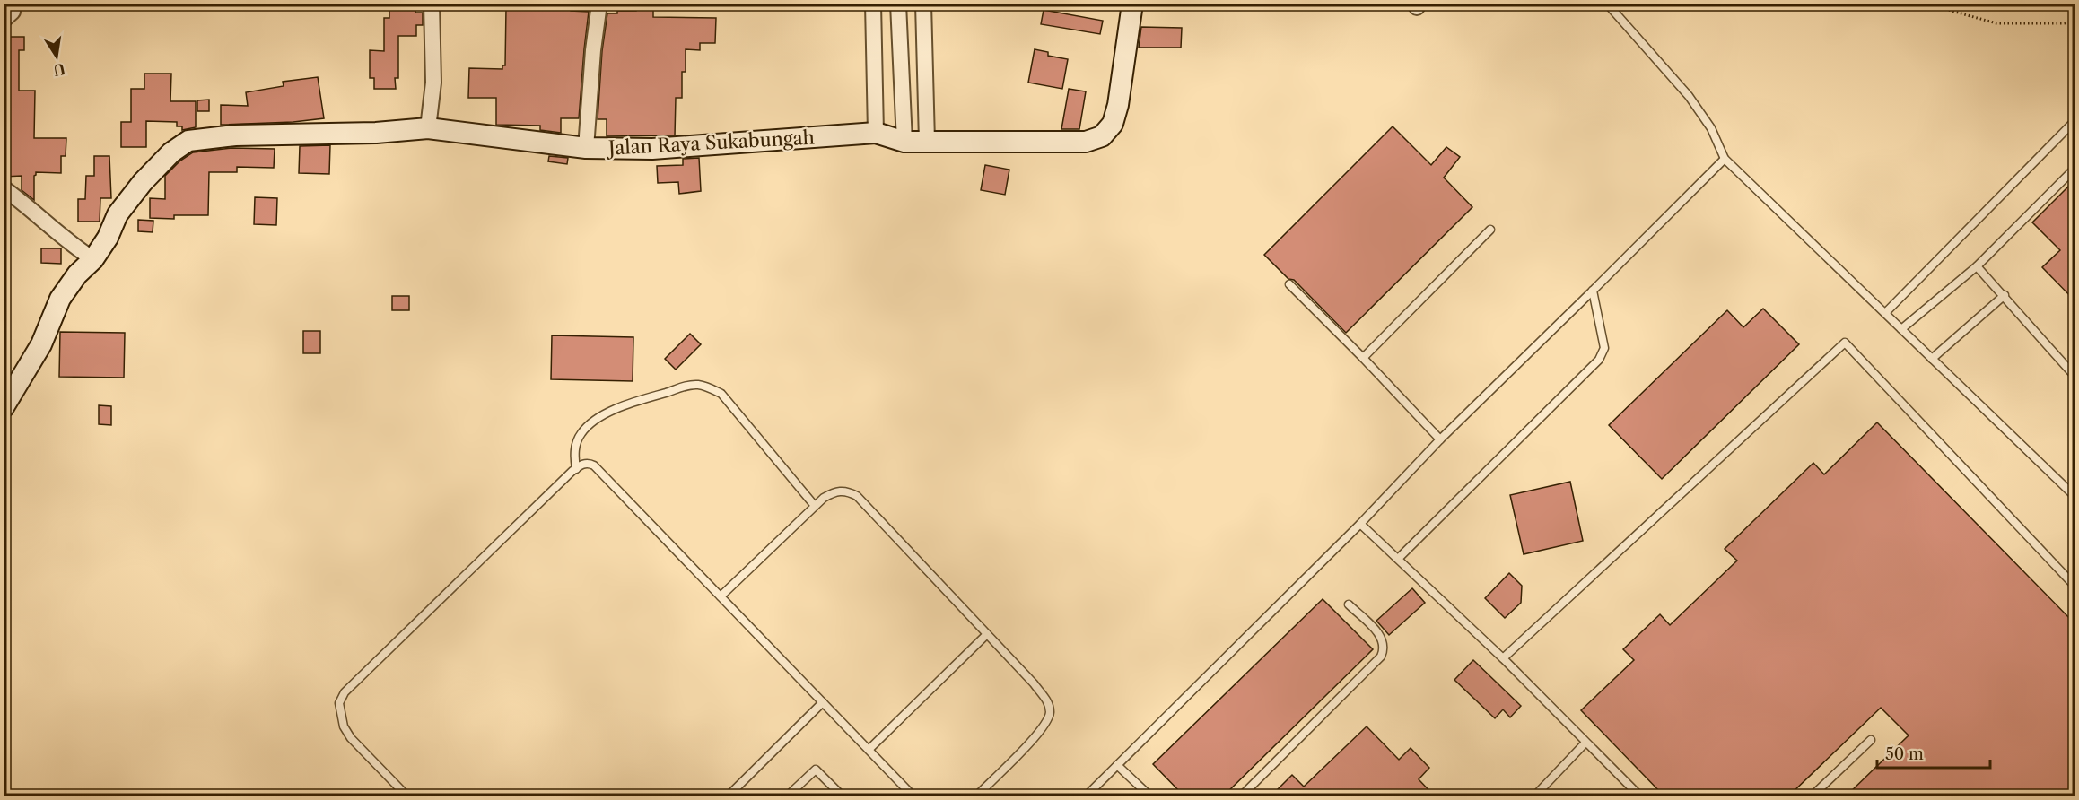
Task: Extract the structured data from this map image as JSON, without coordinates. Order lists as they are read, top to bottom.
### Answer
{
  "streets": {
    "street": ["Jalan Raya Sukabungah"]
  },
  "scale_bar": "50 m",
  "north": "bottom"
}
